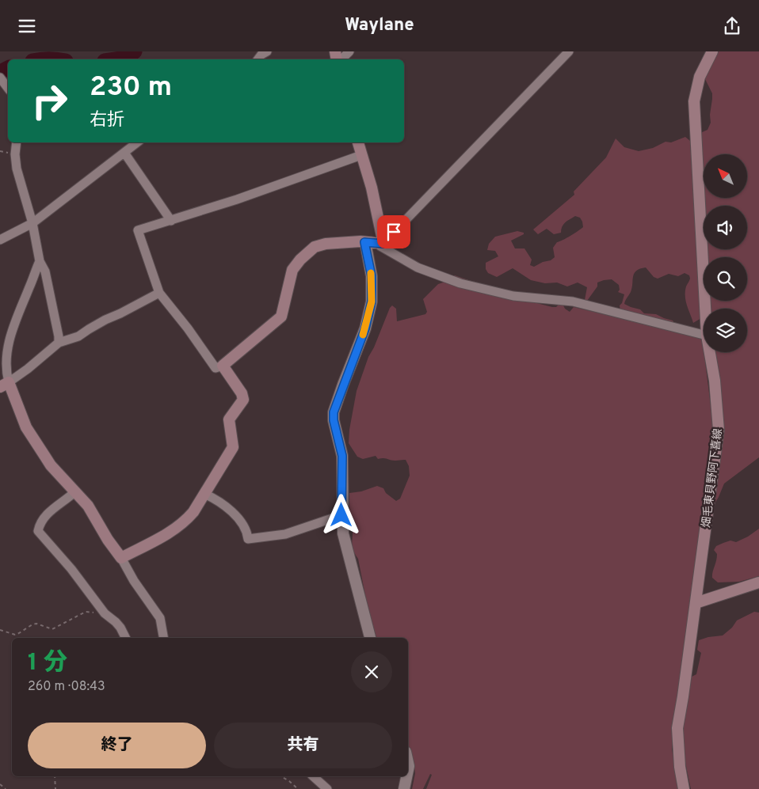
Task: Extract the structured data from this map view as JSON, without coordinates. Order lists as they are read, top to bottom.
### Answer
{
  "streets": {
    "main road": ["畑毛東貝野阿下喜線"]
  },
  "north": "top left",
  "page": {
    "header": "Waylane",
    "turn": ["230 m", "右折"],
    "heading": ["1 分", "260 m · 08:43"],
    "buttons": ["終了", "共有"]
  }
}
